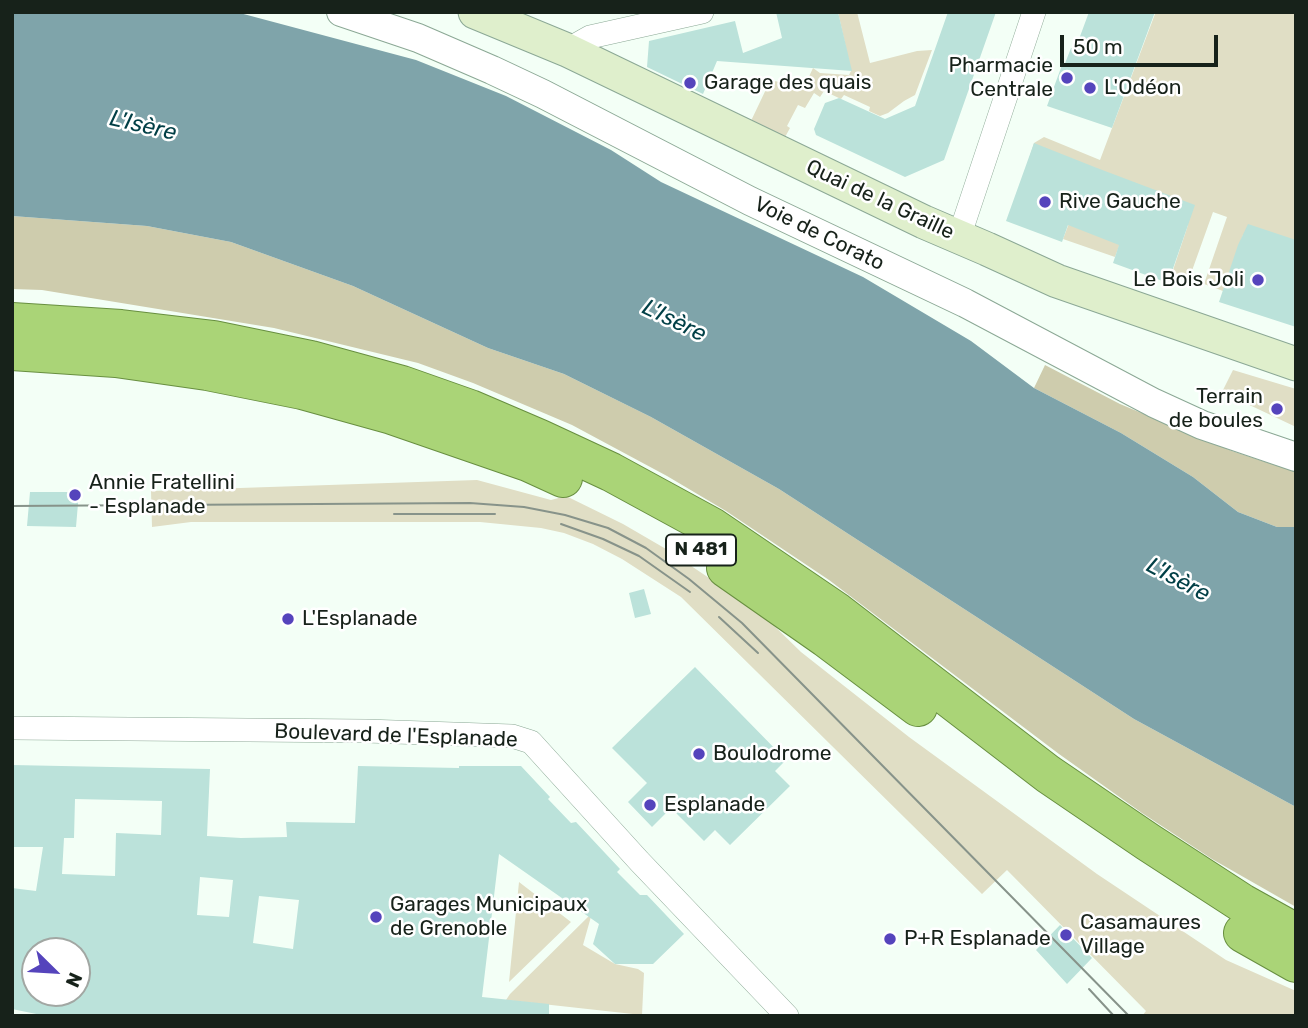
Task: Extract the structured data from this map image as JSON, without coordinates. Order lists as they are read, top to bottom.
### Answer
{
  "streets": {
    "highway": ["N 481"],
    "main road": ["Quai de la Graille"],
    "street": ["Voie de Corato", "Boulevard de l'Esplanade"]
  },
  "water": ["L'Isère"],
  "places": [
    "Pharmacie Centrale",
    "Garage des quais",
    "L'Odéon",
    "Rive Gauche",
    "Le Bois Joli",
    "Terrain de boules",
    "Annie Fratellini - Esplanade",
    "L'Esplanade",
    "Boulodrome",
    "Esplanade",
    "Garages Municipaux de Grenoble",
    "Casamaures Village",
    "P+R Esplanade"
  ],
  "scale_bar": "50 m",
  "north": "bottom right"
}
